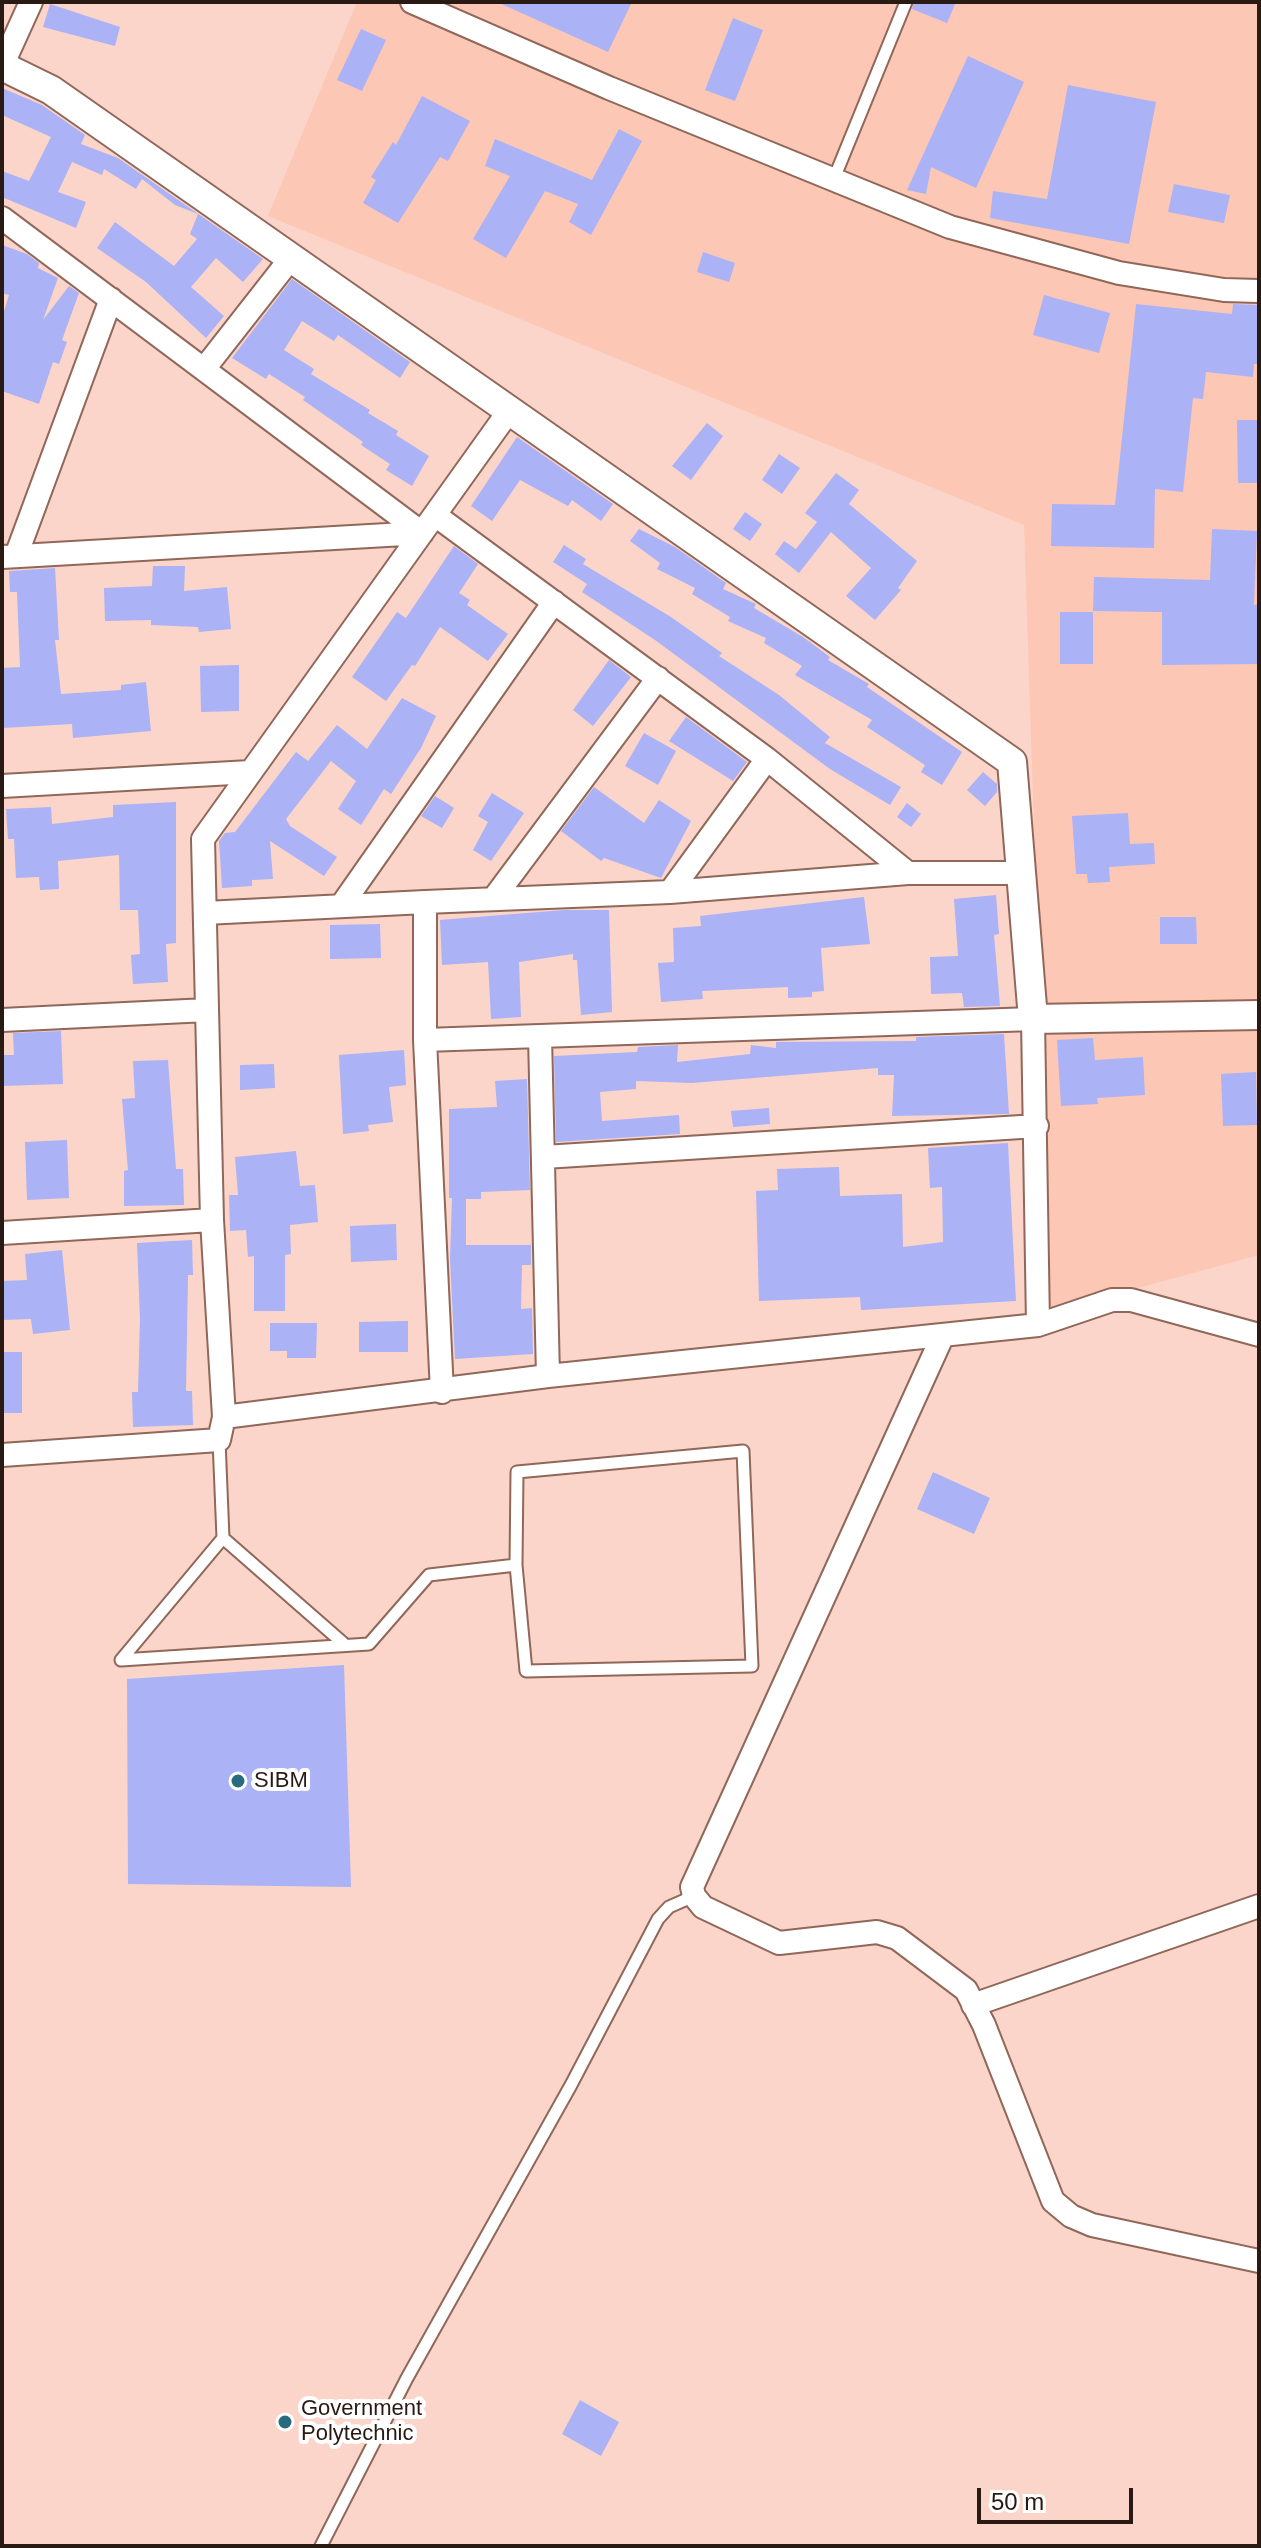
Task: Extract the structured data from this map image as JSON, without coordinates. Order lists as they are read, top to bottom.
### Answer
{
  "places": ["SIBM", "Government Polytechnic"],
  "scale_bar": "50 m"
}
